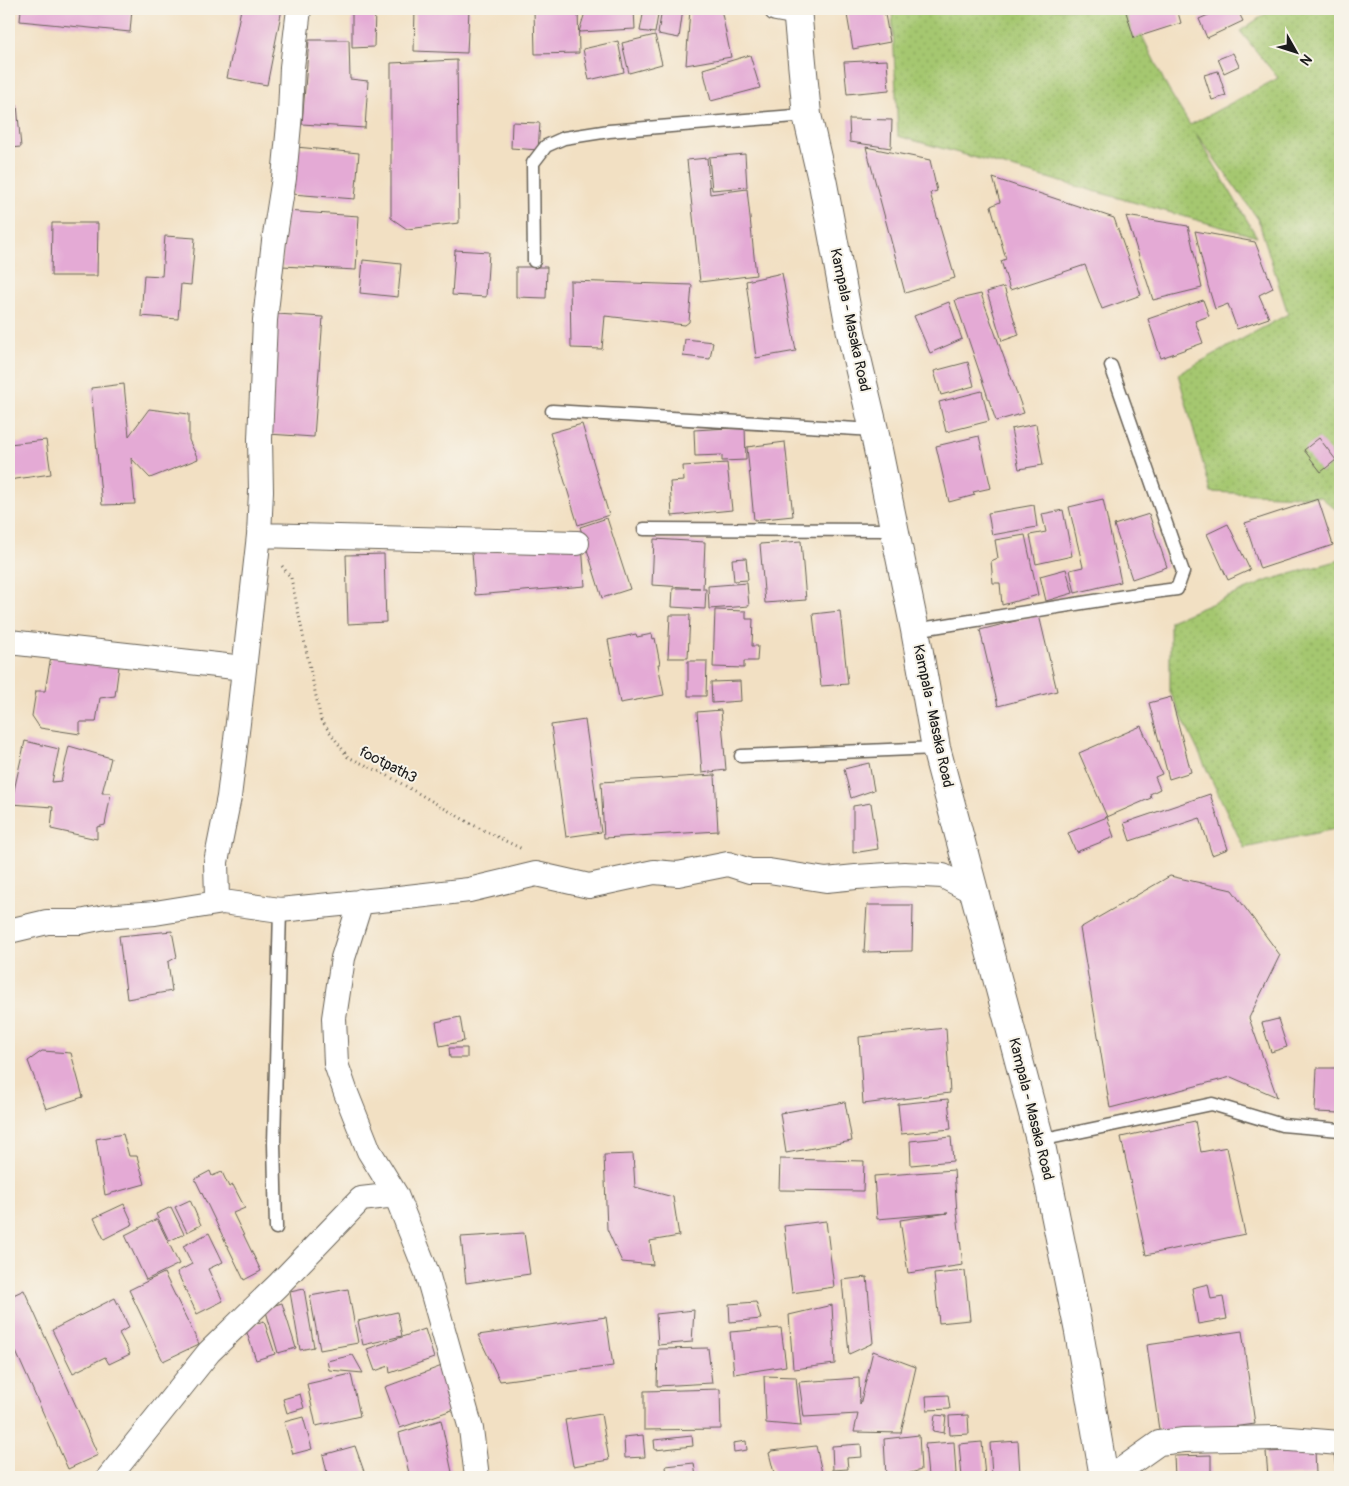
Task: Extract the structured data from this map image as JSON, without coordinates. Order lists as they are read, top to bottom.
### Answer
{
  "streets": {
    "highway": ["Kampala - Masaka Road"],
    "path": ["footpath3"]
  },
  "north": "bottom right"
}
